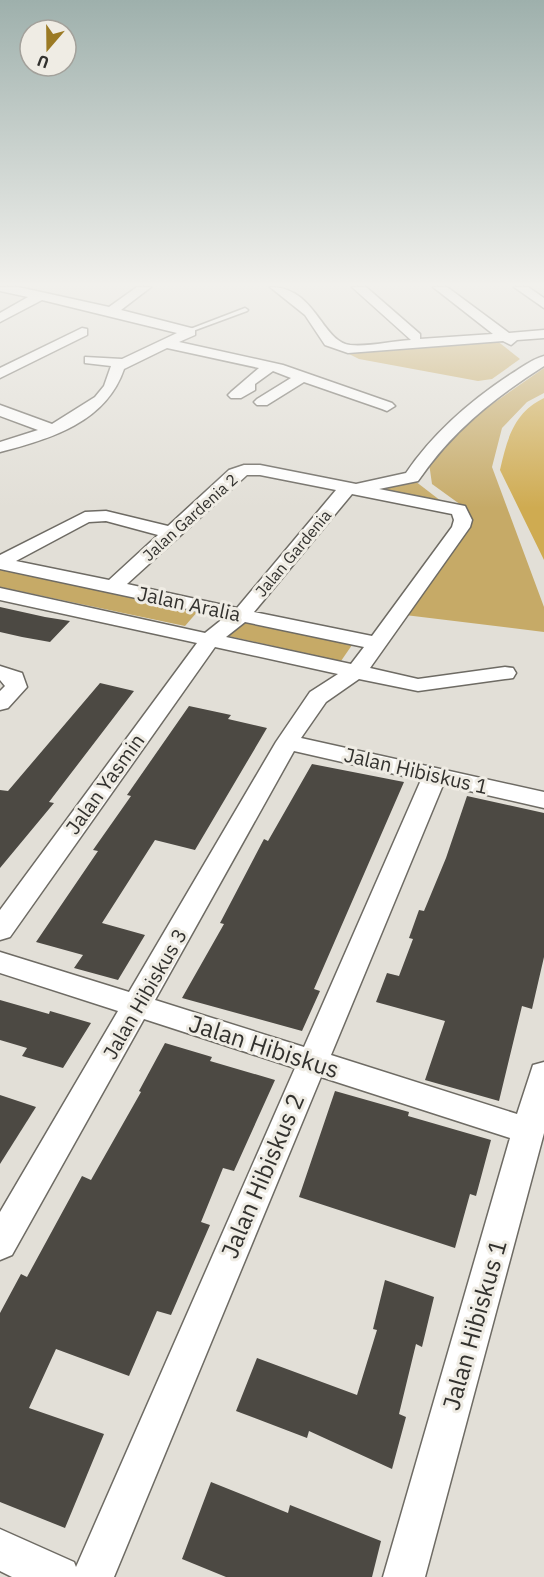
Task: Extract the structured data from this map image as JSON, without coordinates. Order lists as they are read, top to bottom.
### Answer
{
  "streets": {
    "street": [
      "Jalan Gardenia 2",
      "Jalan Gardenia",
      "Jalan Aralia",
      "Jalan Hibiskus 1",
      "Jalan Yasmin",
      "Jalan Hibiskus 3",
      "Jalan Hibiskus",
      "Jalan Hibiskus 2"
    ]
  },
  "crossings": [
    ["Jalan Gardenia 2", "Jalan Gardenia"],
    ["Jalan Gardenia 2", "Jalan Aralia"],
    ["Jalan Gardenia", "Jalan Aralia"],
    ["Jalan Gardenia", "Jalan Yasmin"],
    ["Jalan Aralia", "Jalan Yasmin"],
    ["Jalan Aralia", "Jalan Hibiskus 3"],
    ["Jalan Hibiskus 1", "Jalan Hibiskus 3"],
    ["Jalan Hibiskus 1", "Jalan Hibiskus"],
    ["Jalan Hibiskus 1", "Jalan Hibiskus 2"],
    ["Jalan Hibiskus 3", "Jalan Hibiskus"],
    ["Jalan Hibiskus", "Jalan Hibiskus 2"]
  ],
  "north": "bottom"
}
